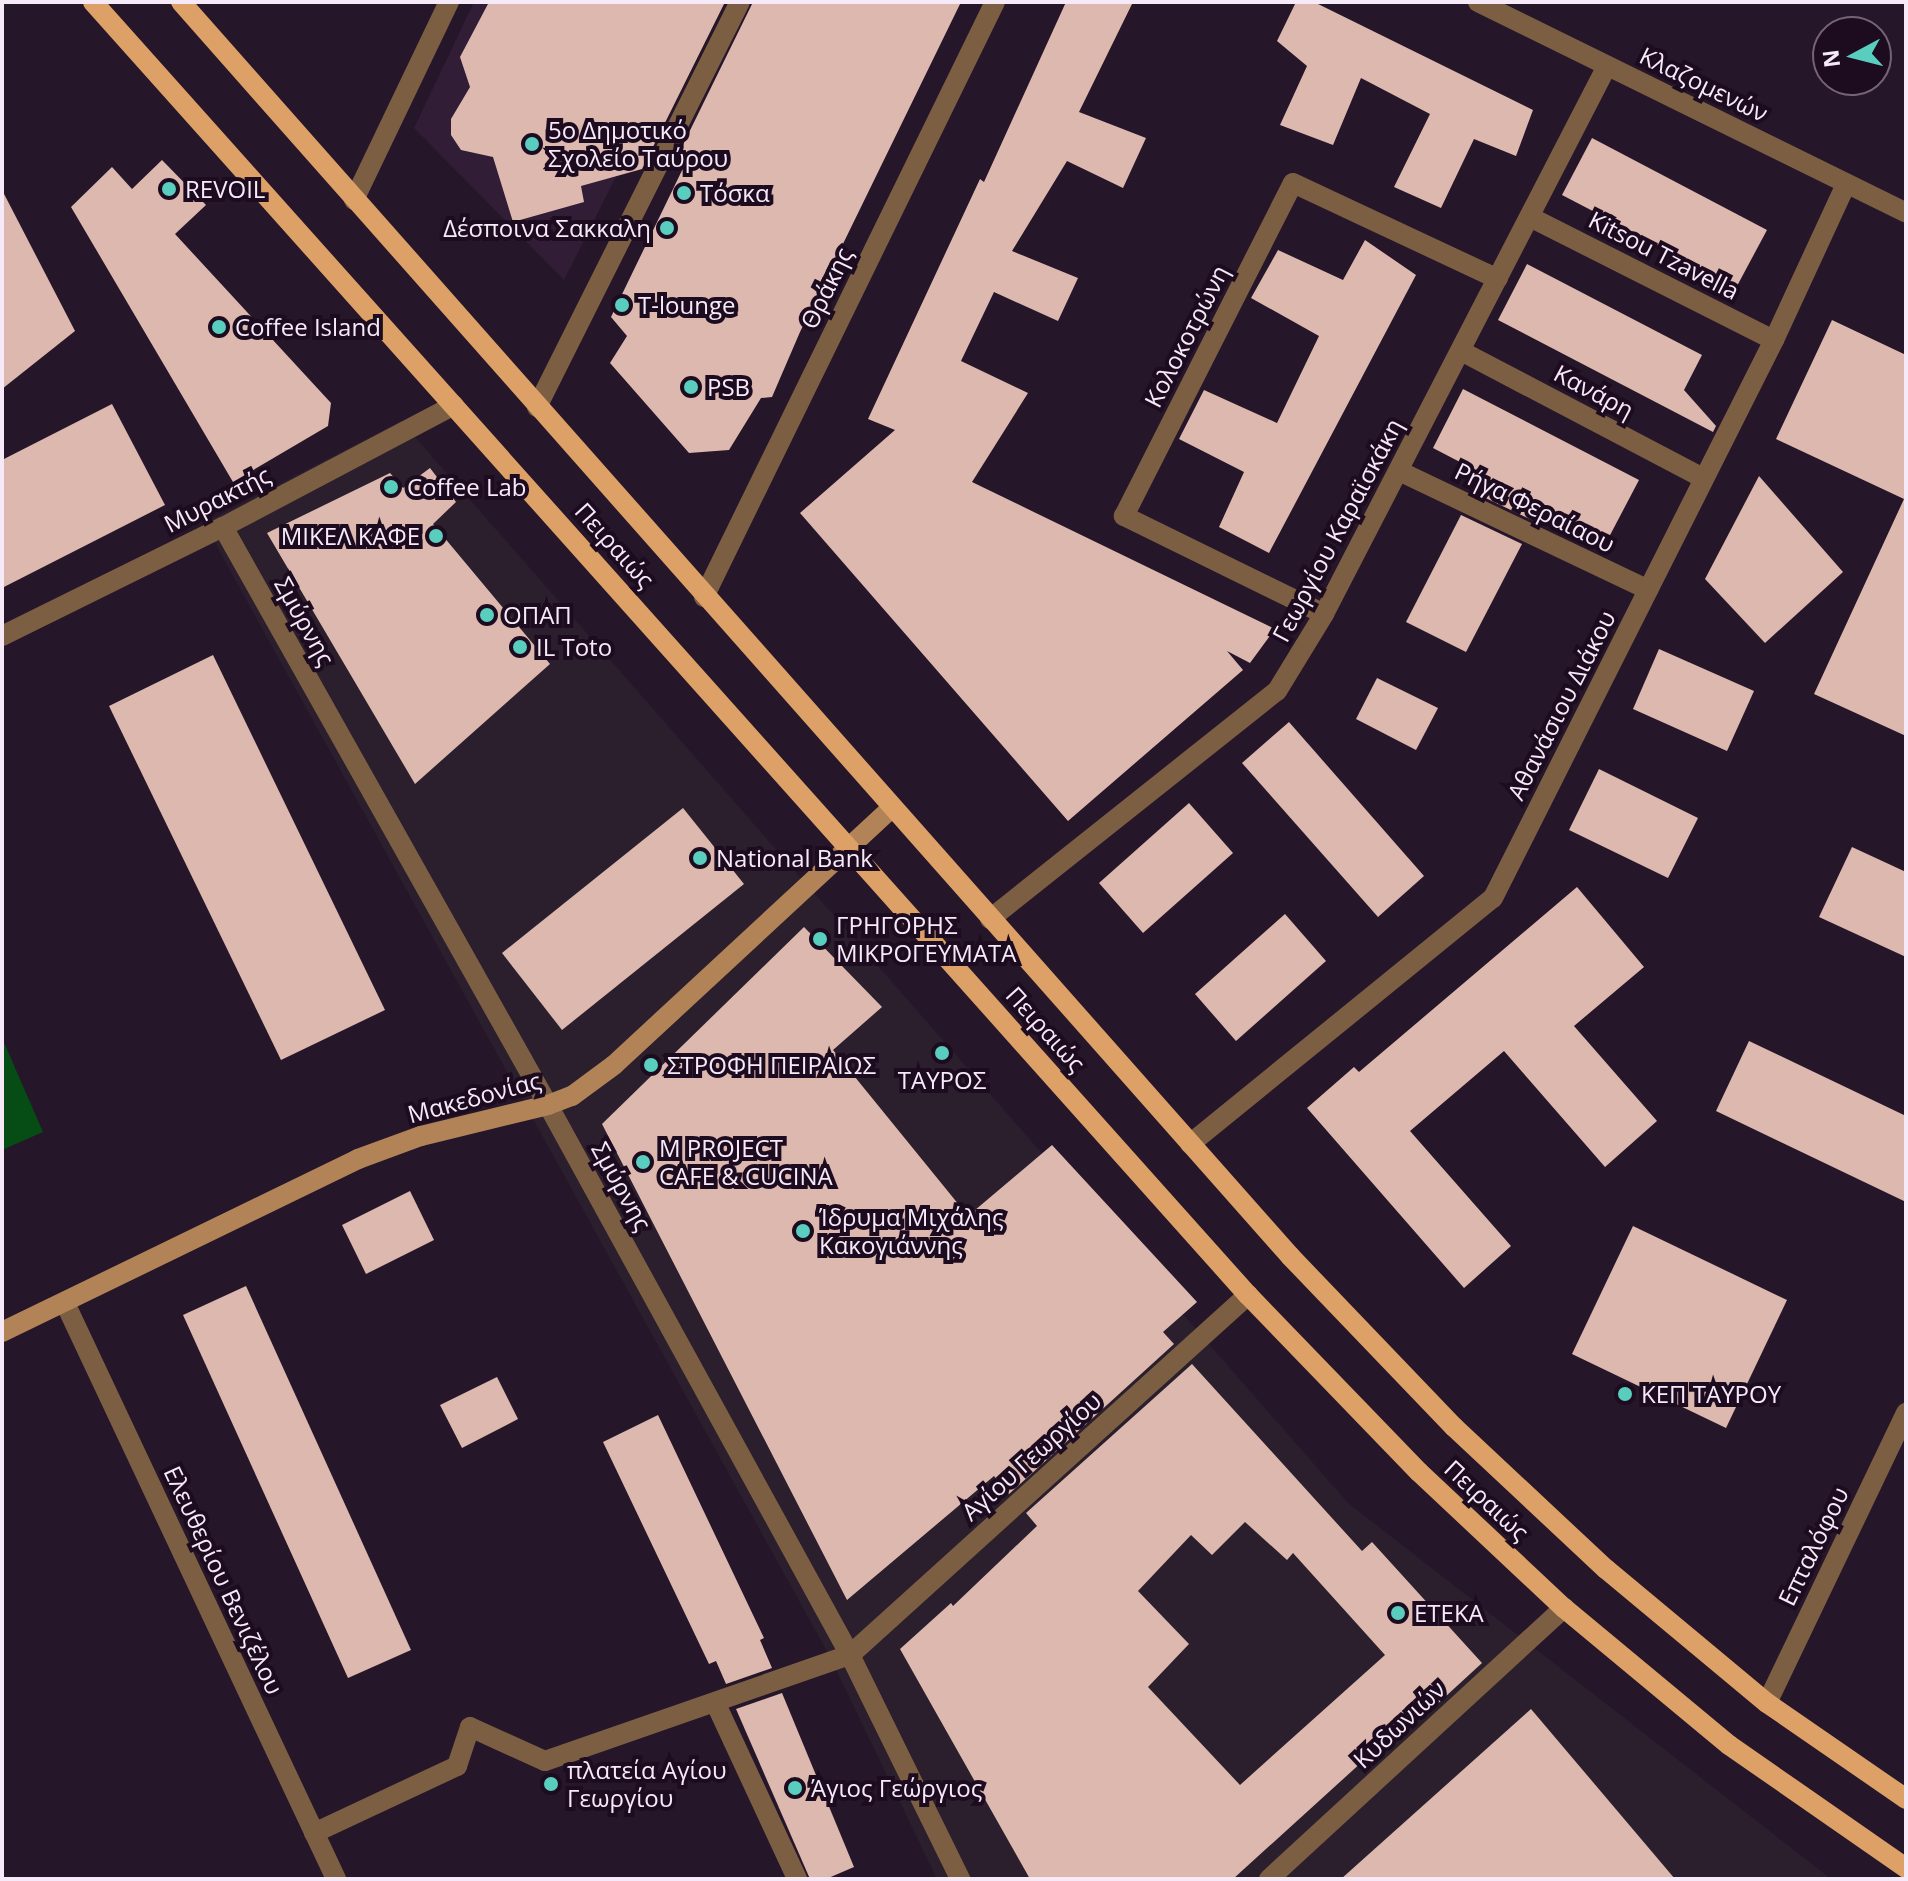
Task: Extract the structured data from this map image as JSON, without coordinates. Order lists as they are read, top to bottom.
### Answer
{
  "streets": {
    "main road": ["Πειραιώς"],
    "street": [
      "Κλαζομενών",
      "Kitsou Tzavella",
      "Θράκης",
      "Κολοκοτρώνη",
      "Κανάρη",
      "Μυρακτής",
      "Ρήγα Φεραίαου",
      "Γεωργίου Καραϊσκάκη",
      "Σμύρνης",
      "Αθανάσιου Διάκου",
      "Μακεδονίας",
      "Αγίου Γεωργίου",
      "Επταλόφου",
      "Ελευθερίου Βενιζέλου",
      "Κυδωνιών"
    ]
  },
  "crossings": [
    ["Κλαζομενών", "Γεωργίου Καραϊσκάκη"],
    ["Κλαζομενών", "Αθανάσιου Διάκου"],
    ["Kitsou Tzavella", "Γεωργίου Καραϊσκάκη"],
    ["Kitsou Tzavella", "Αθανάσιου Διάκου"],
    ["Θράκης", "Πειραιώς"],
    ["Κολοκοτρώνη", "Γεωργίου Καραϊσκάκη"],
    ["Κανάρη", "Γεωργίου Καραϊσκάκη"],
    ["Κανάρη", "Αθανάσιου Διάκου"],
    ["Μυρακτής", "Πειραιώς"],
    ["Μυρακτής", "Σμύρνης"],
    ["Ρήγα Φεραίαου", "Γεωργίου Καραϊσκάκη"],
    ["Ρήγα Φεραίαου", "Αθανάσιου Διάκου"],
    ["Γεωργίου Καραϊσκάκη", "Πειραιώς"],
    ["Πειραιώς", "Αθανάσιου Διάκου"],
    ["Πειραιώς", "Μακεδονίας"],
    ["Πειραιώς", "Αγίου Γεωργίου"],
    ["Πειραιώς", "Επταλόφου"],
    ["Πειραιώς", "Κυδωνιών"],
    ["Σμύρνης", "Μακεδονίας"],
    ["Σμύρνης", "Αγίου Γεωργίου"],
    ["Μακεδονίας", "Ελευθερίου Βενιζέλου"]
  ],
  "places": [
    "5ο Δημοτικό Σχολείο Ταύρου",
    "REVOIL",
    "Τόσκα",
    "Δέσποινα Σακκαλη",
    "T-lounge",
    "Coffee Island",
    "PSB",
    "Coffee Lab",
    "ΜΙΚΕΛ ΚΑΦΕ",
    "ΟΠΑΠ",
    "IL Toto",
    "National Bank",
    "ΓΡΗΓΟΡΗΣ ΜΙΚΡΟΓΕΥΜΑΤΑ",
    "ΤΑΥΡΟΣ",
    "ΣΤΡΟΦΗ ΠΕΙΡΑΙΩΣ",
    "M PROJECT CAFE & CUCINA",
    "Ίδρυμα Μιχάλης Κακογιάννης",
    "ΚΕΠ ΤΑΥΡΟΥ",
    "ΕΤΕΚΑ",
    "πλατεία Αγίου Γεωργίου",
    "Άγιος Γεώργιος"
  ],
  "north": "left"
}
